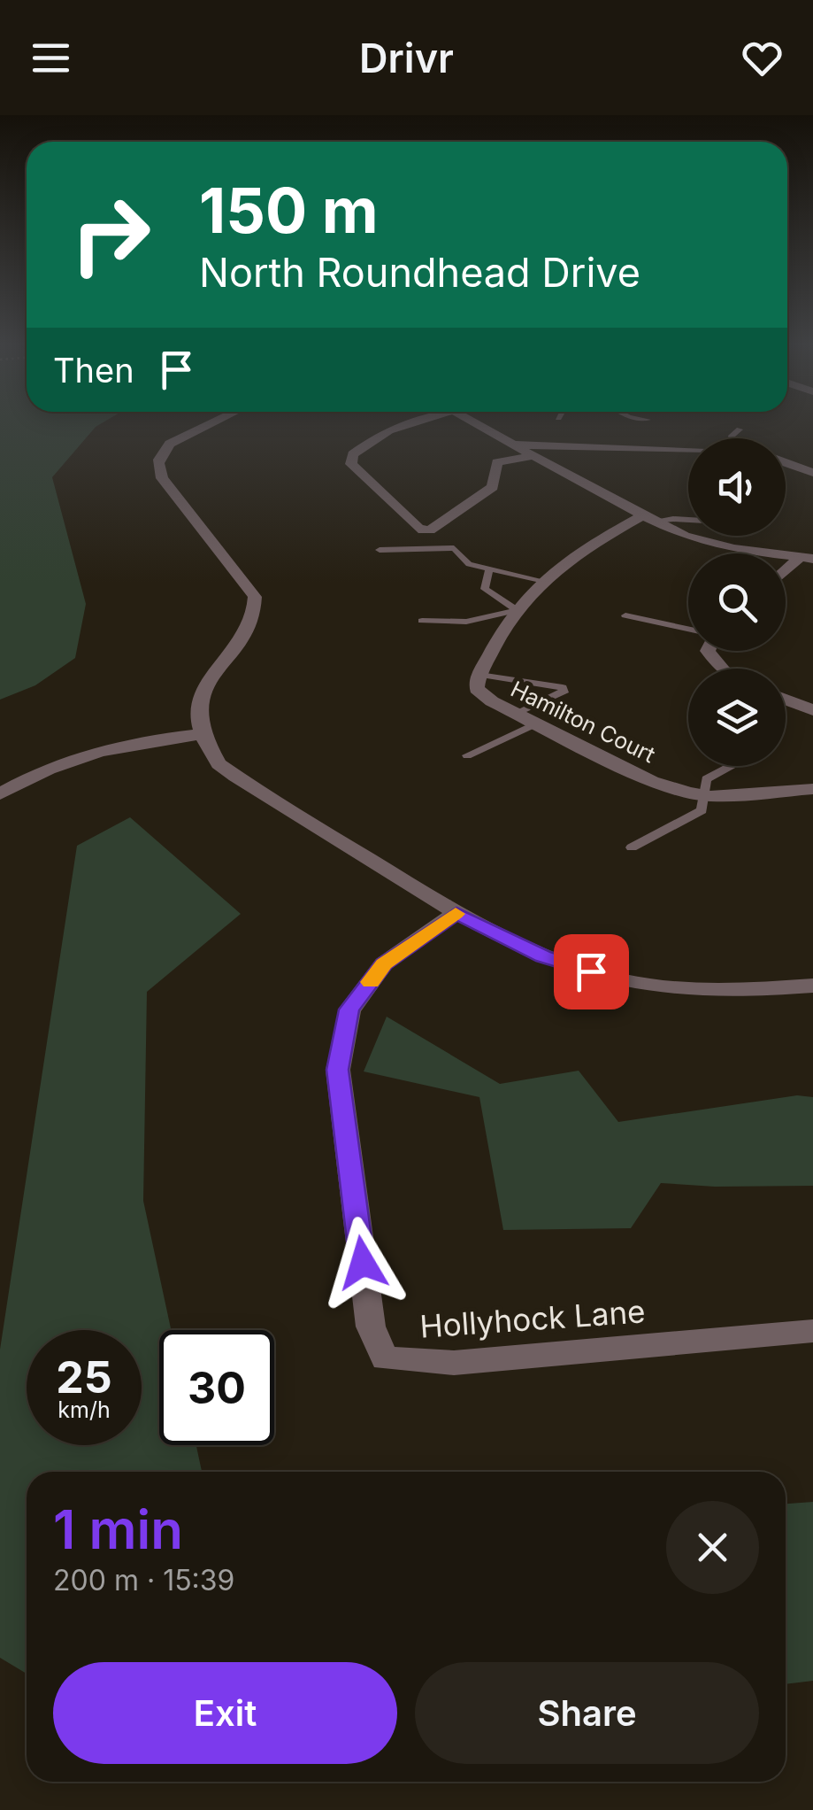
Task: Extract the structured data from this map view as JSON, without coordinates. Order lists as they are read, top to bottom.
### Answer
{
  "streets": {
    "street": ["Hamilton Court", "Hollyhock Lane"]
  },
  "page": {
    "header": "Drivr",
    "turn": ["150 m", "North Roundhead Drive"],
    "then": "Then",
    "speed": "25 km/h",
    "limit": "30",
    "heading": ["1 min", "200 m · 15:39"],
    "buttons": ["Exit", "Share"]
  }
}
